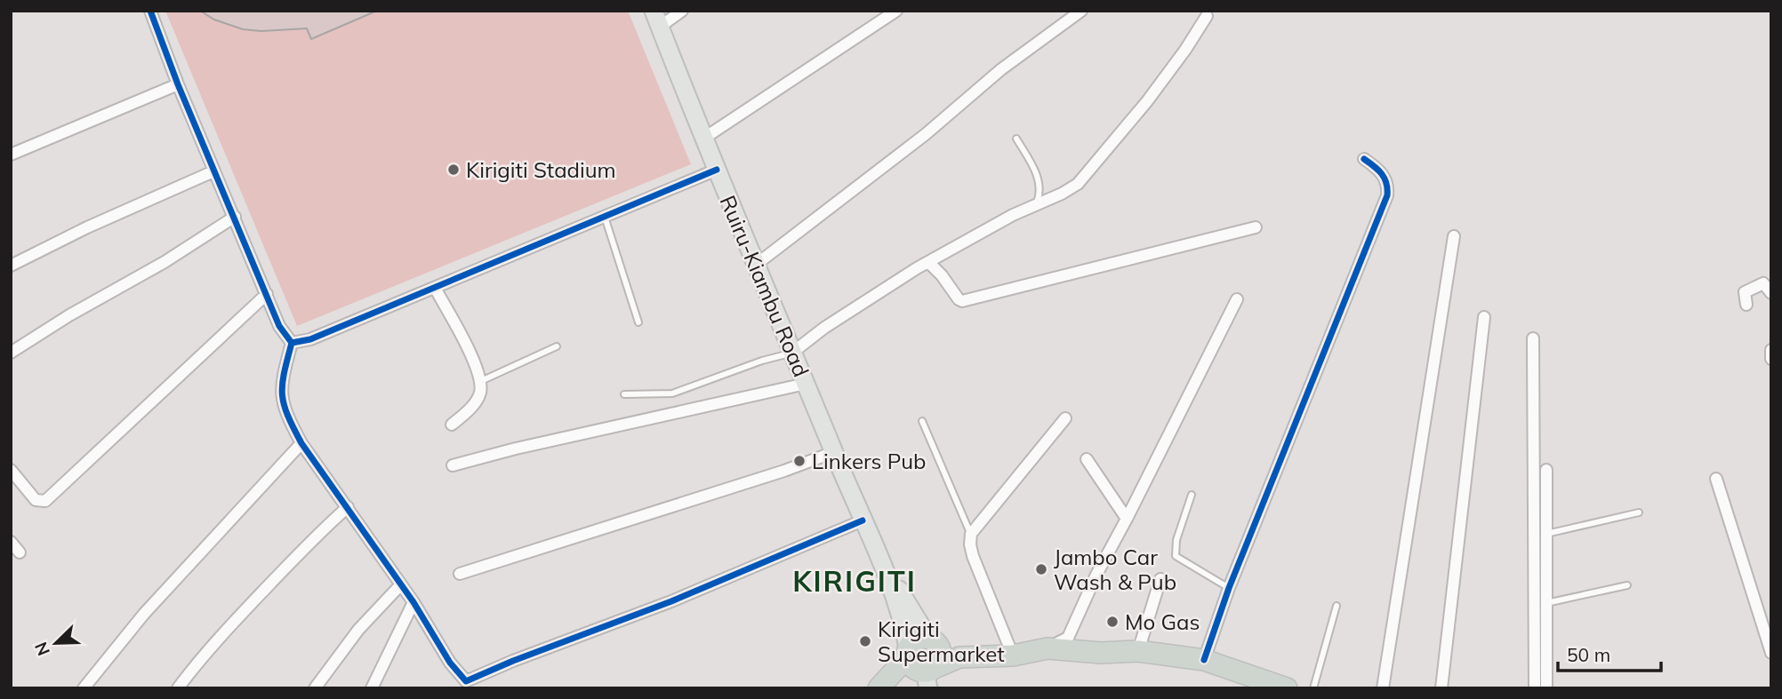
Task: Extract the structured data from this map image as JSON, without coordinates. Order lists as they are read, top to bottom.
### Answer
{
  "streets": {
    "main road": ["Ruiru-Kiambu Road"]
  },
  "districts": ["KIRIGITI"],
  "places": [
    "Kirigiti Stadium",
    "Linkers Pub",
    "Jambo Car Wash & Pub",
    "Mo Gas",
    "Kirigiti Supermarket"
  ],
  "scale_bar": "50 m",
  "north": "bottom left"
}
